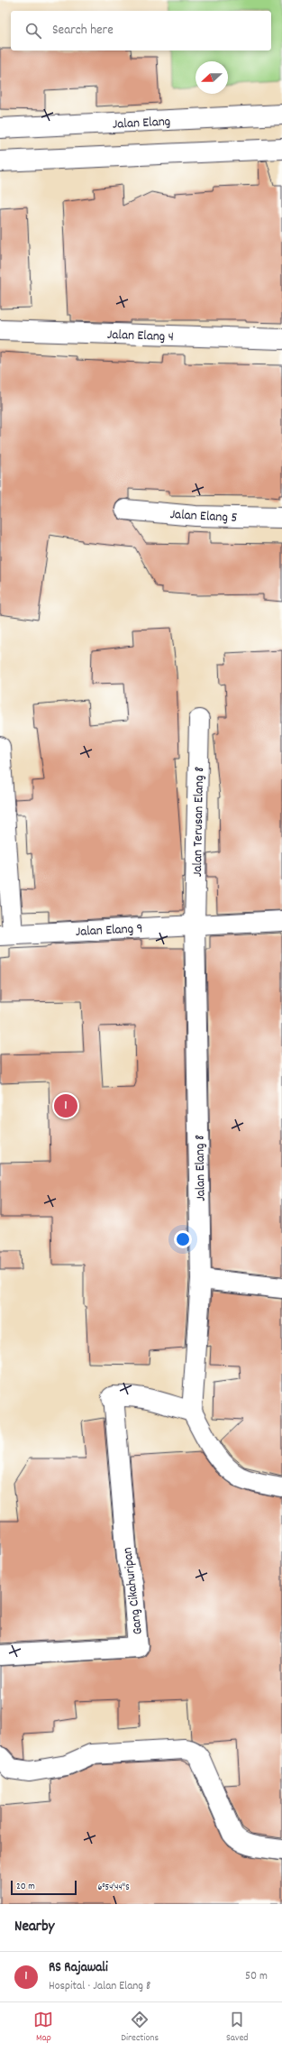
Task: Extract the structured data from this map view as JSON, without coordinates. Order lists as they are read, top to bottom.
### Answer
{
  "streets": {
    "street": [
      "Jalan Elang",
      "Jalan Elang 4",
      "Jalan Elang 5",
      "Jalan Terusan Elang 8",
      "Jalan Elang 9",
      "Jalan Elang 8",
      "Gang Cikahuripan"
    ]
  },
  "crossings": [
    ["Jalan Terusan Elang 8", "Jalan Elang 9"],
    ["Jalan Terusan Elang 8", "Jalan Elang 8"],
    ["Jalan Elang 9", "Jalan Elang 8"],
    ["Jalan Elang 8", "Gang Cikahuripan"]
  ],
  "scale_bar": "20 m",
  "north": "left",
  "page": {
    "search": "Search here",
    "pins": "1",
    "scale": "20 m",
    "heading": "Nearby",
    "list": [
      {
        "mark": "1",
        "name": "RS Rajawali",
        "note": "Hospital · Jalan Elang 8",
        "value": "50 m"
      }
    ],
    "nav": ["Map", "Directions", "Saved"]
  },
  "coordinates": ["6°54'44\"S"]
}
